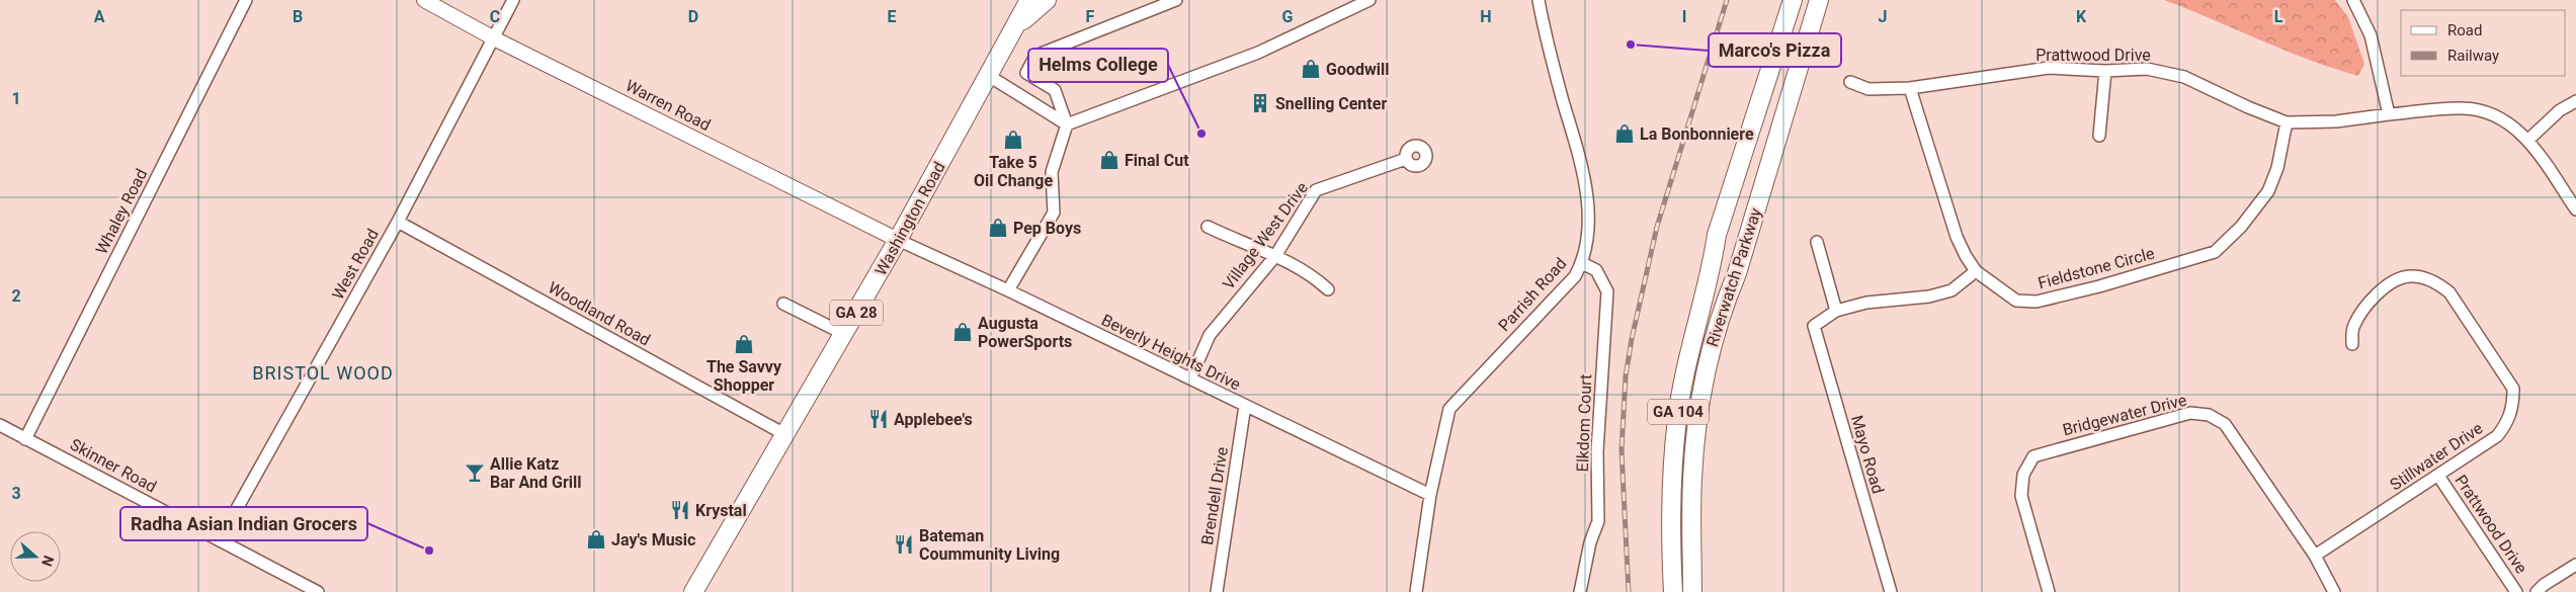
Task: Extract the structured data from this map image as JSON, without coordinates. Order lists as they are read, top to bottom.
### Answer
{
  "streets": {
    "main road": [
      "Washington Road",
      "Riverwatch Parkway",
      "GA 28",
      "GA 104"
    ],
    "street": [
      "Prattwood Drive",
      "Warren Road",
      "Whaley Road",
      "Village West Drive",
      "West Road",
      "Fieldstone Circle",
      "Parrish Road",
      "Woodland Road",
      "Beverly Heights Drive",
      "Bridgewater Drive",
      "Elkdom Court",
      "Mayo Road",
      "Stillwater Drive",
      "Skinner Road",
      "Brendell Drive"
    ]
  },
  "crossings": [
    ["Prattwood Drive", "Fieldstone Circle"],
    ["Prattwood Drive", "Stillwater Drive"],
    ["Warren Road", "Washington Road"],
    ["Warren Road", "West Road"],
    ["Warren Road", "Beverly Heights Drive"],
    ["Whaley Road", "Skinner Road"],
    ["Washington Road", "GA 28"],
    ["Washington Road", "Woodland Road"],
    ["Washington Road", "Beverly Heights Drive"],
    ["Village West Drive", "Beverly Heights Drive"],
    ["West Road", "Woodland Road"],
    ["West Road", "Skinner Road"],
    ["Parrish Road", "Beverly Heights Drive"],
    ["Parrish Road", "Elkdom Court"],
    ["Beverly Heights Drive", "Brendell Drive"],
    ["Bridgewater Drive", "Stillwater Drive"]
  ],
  "districts": ["BRISTOL WOOD"],
  "places": {
    "other": ["Marco's Pizza", "Helms College", "Radha Asian Indian Grocers"],
    "shop": [
      "Goodwill",
      "La Bonbonniere",
      "Take 5 Oil Change",
      "Final Cut",
      "Pep Boys",
      "Augusta PowerSports",
      "The Savvy Shopper",
      "Jay's Music"
    ],
    "building": ["Snelling Center"],
    "restaurant": ["Applebee's", "Krystal", "Bateman Coummunity Living"],
    "bar": ["Allie Katz Bar And Grill"]
  },
  "legend": ["Road", "Railway"],
  "north": "right",
  "grid": {
    "columns": [
      "A",
      "B",
      "C",
      "D",
      "E",
      "F",
      "G",
      "H",
      "I",
      "J",
      "K",
      "L"
    ],
    "rows": ["1", "2", "3"]
  }
}
